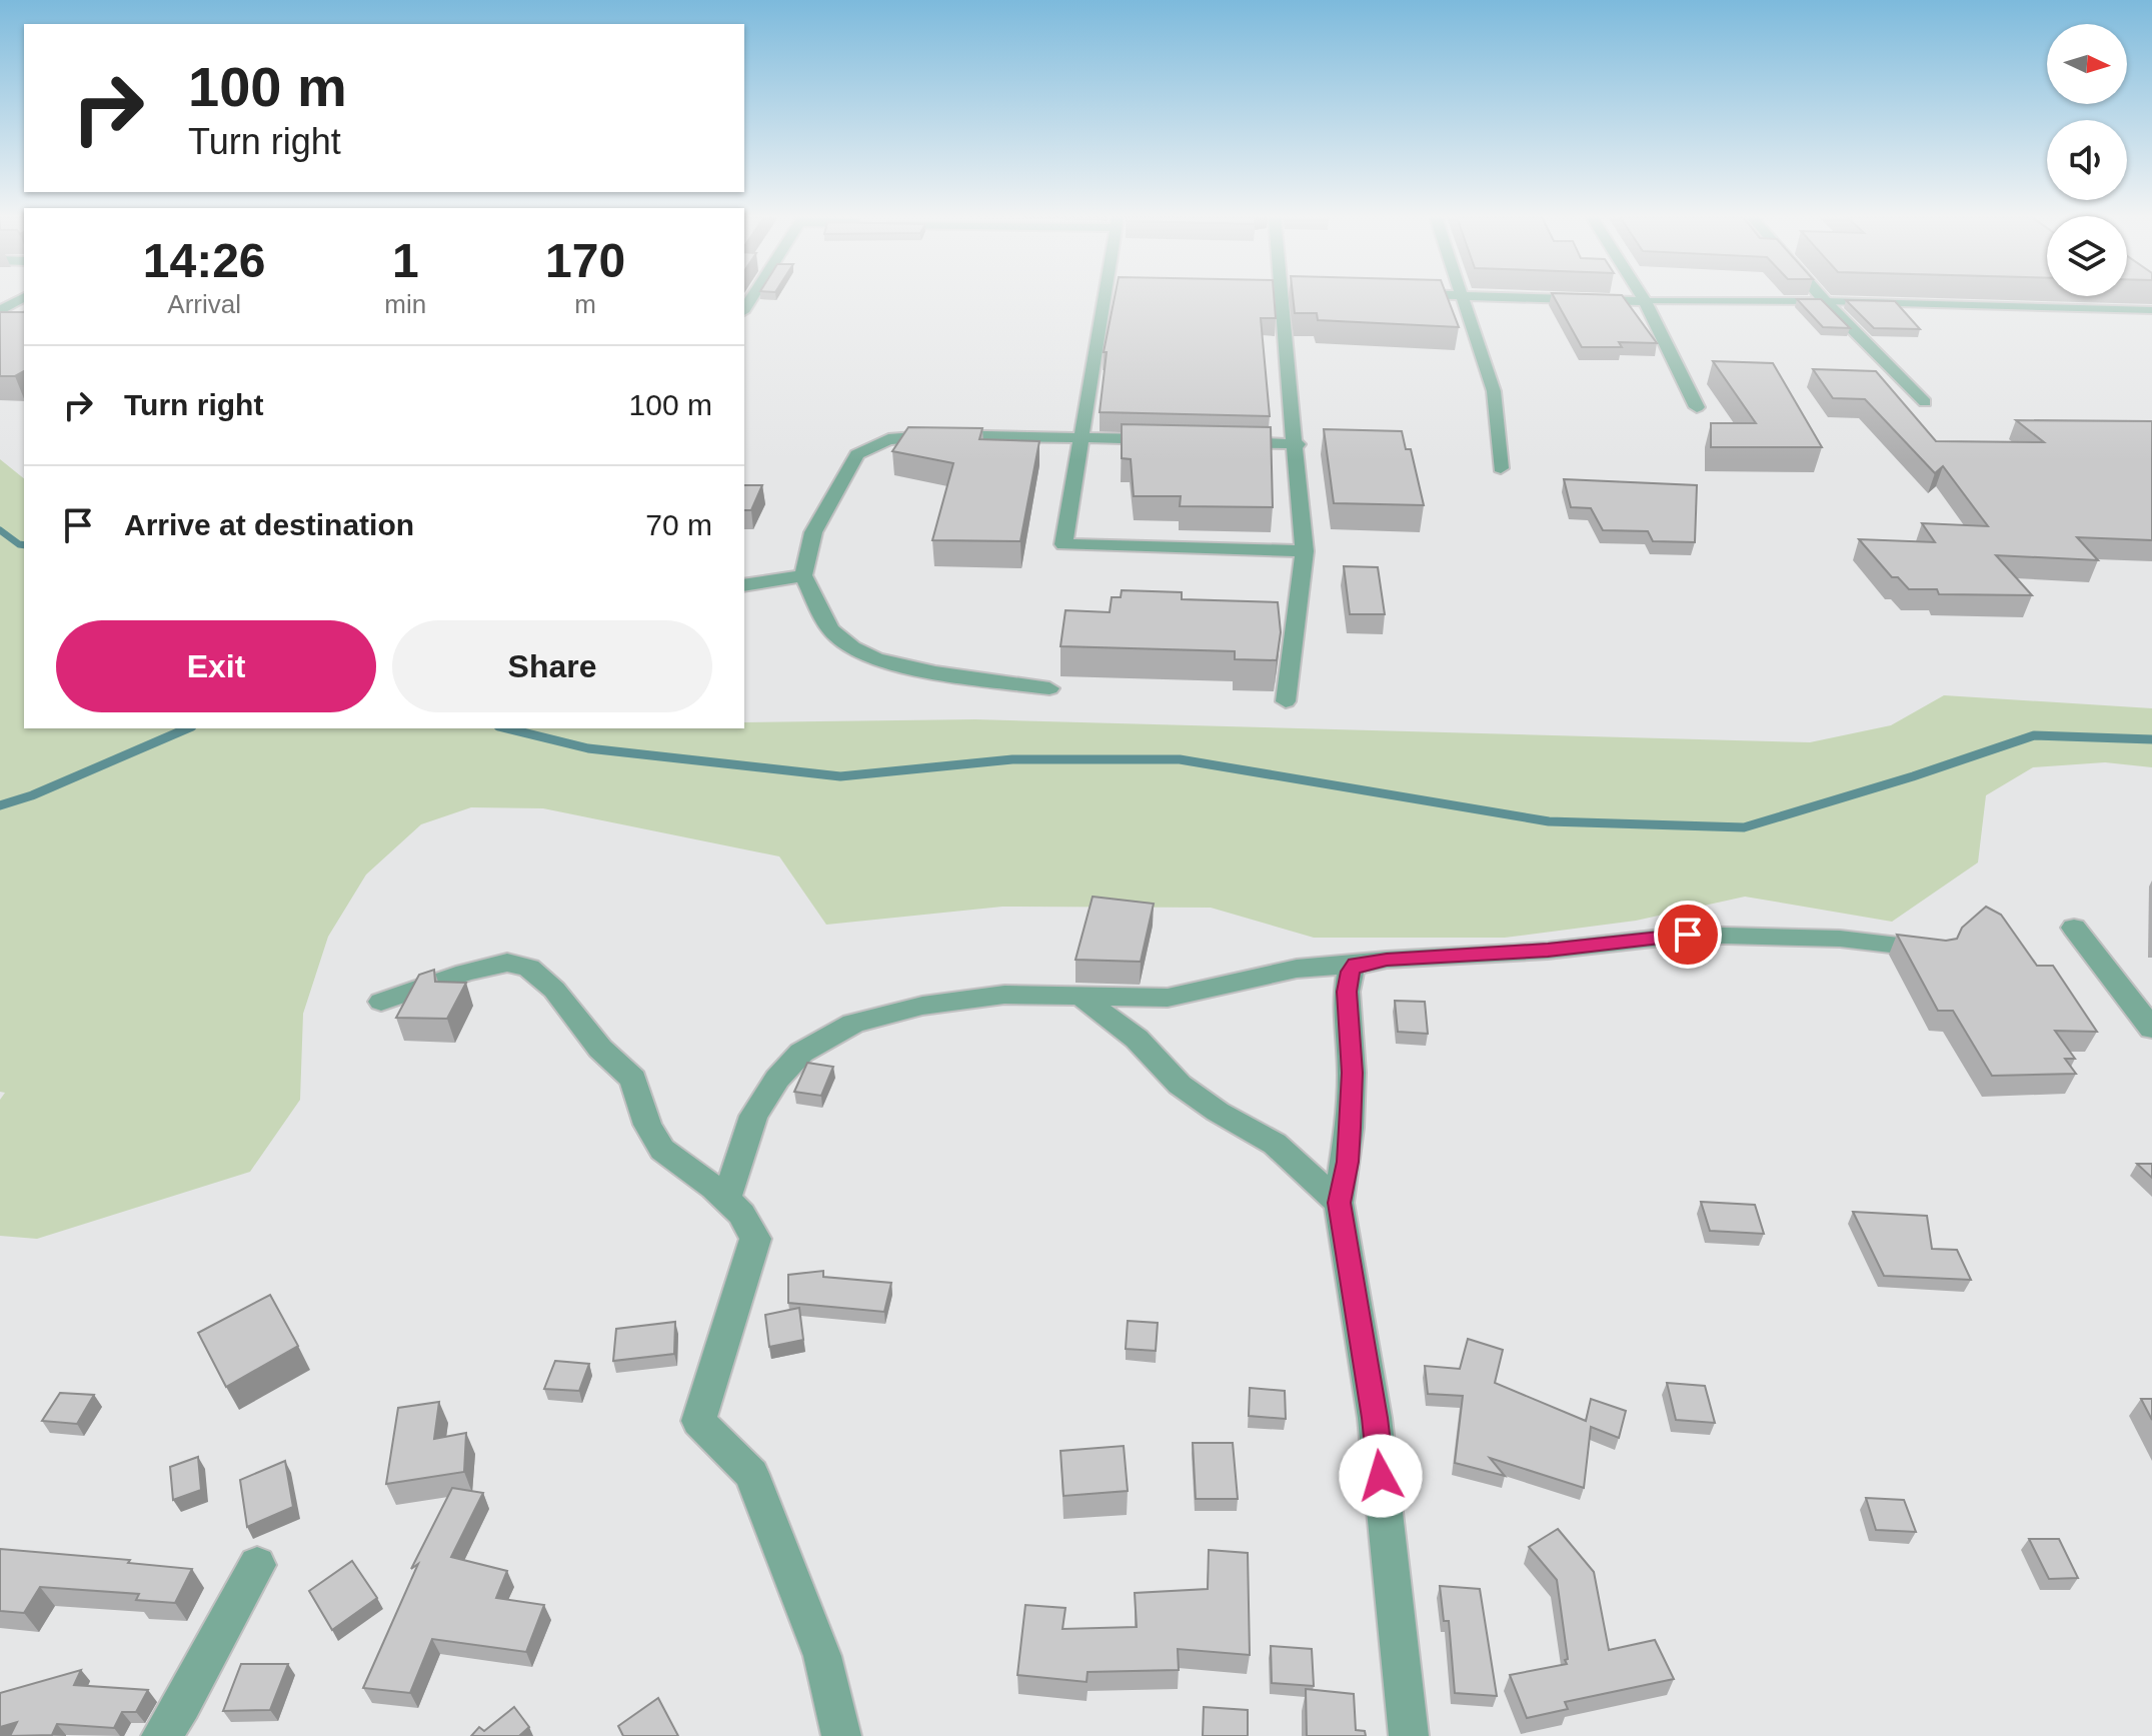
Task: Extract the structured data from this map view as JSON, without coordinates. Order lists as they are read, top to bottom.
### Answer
{
  "north": "right",
  "page": {
    "turn": ["100 m", "Turn right"],
    "eta": [
      "14:26",
      "Arrival",
      "1",
      "min",
      "170",
      "m"
    ],
    "list": [
      {
        "name": "Turn right",
        "value": "100 m"
      },
      {
        "name": "Arrive at destination",
        "value": "70 m"
      }
    ],
    "buttons": ["Exit", "Share"]
  }
}
